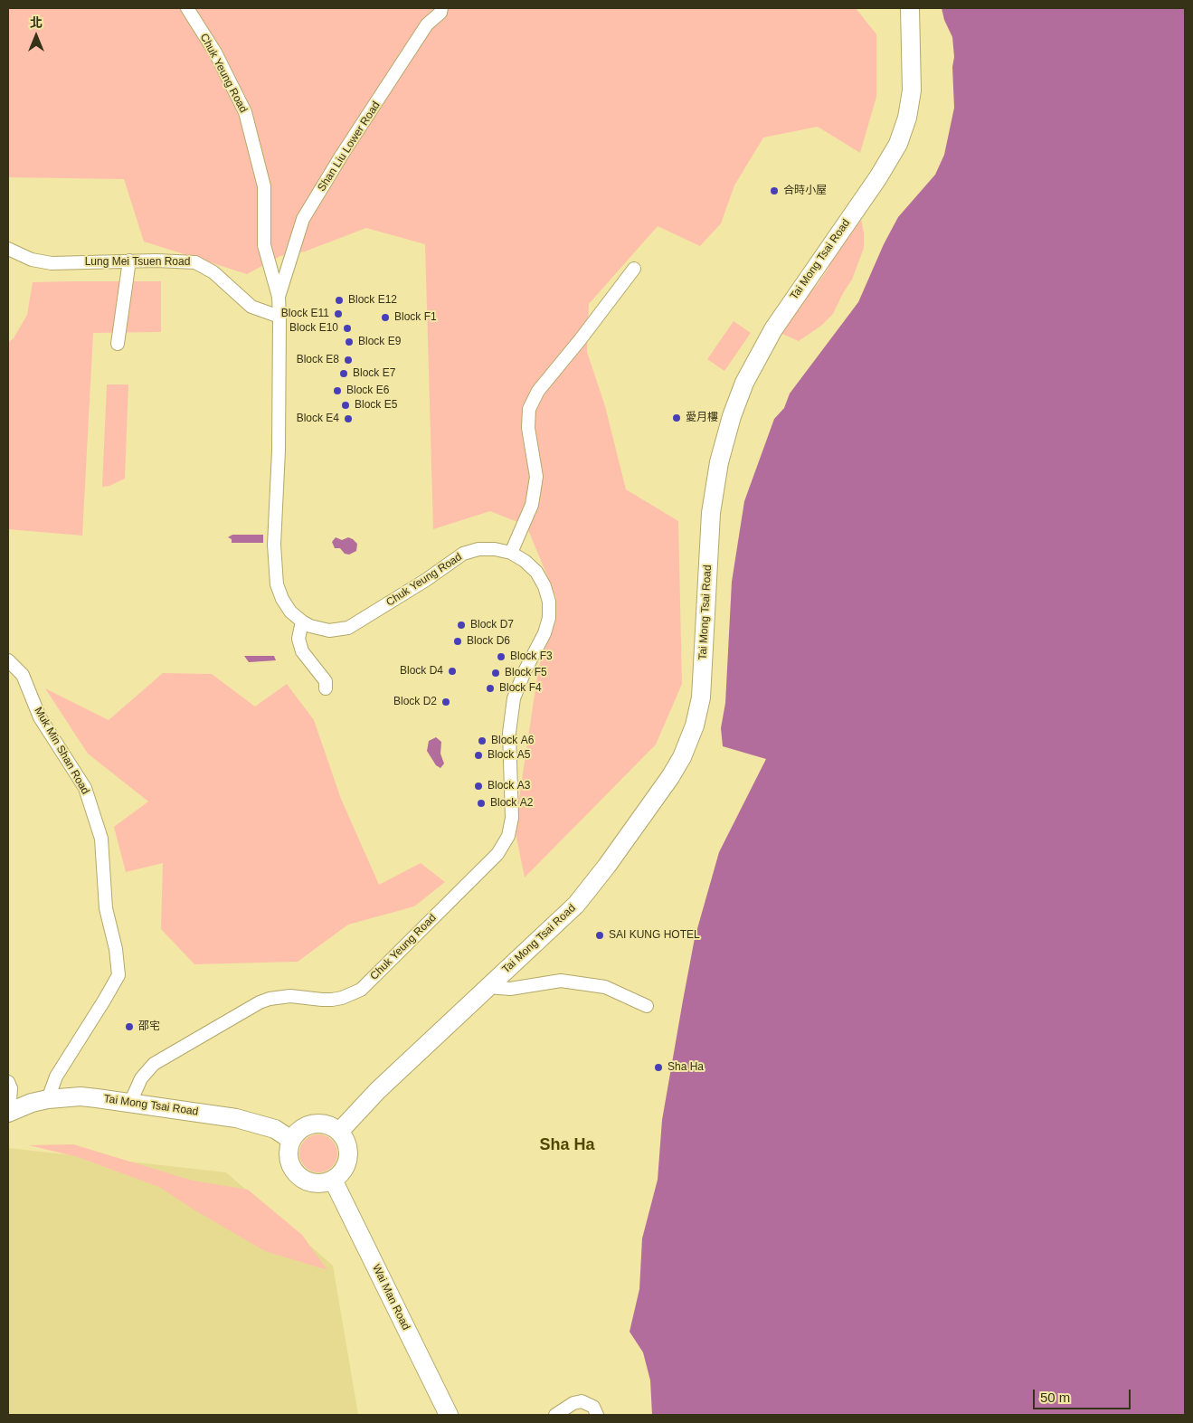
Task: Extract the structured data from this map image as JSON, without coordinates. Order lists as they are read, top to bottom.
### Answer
{
  "streets": {
    "main road": ["Tai Mong Tsai Road", "Wai Man Road"],
    "street": [
      "Chuk Yeung Road",
      "Shan Liu Lower Road",
      "Lung Mei Tsuen Road",
      "Muk Min Shan Road"
    ]
  },
  "crossings": [
    ["Chuk Yeung Road", "Shan Liu Lower Road"],
    ["Chuk Yeung Road", "Tai Mong Tsai Road"],
    ["Chuk Yeung Road", "Lung Mei Tsuen Road"],
    ["Tai Mong Tsai Road", "Muk Min Shan Road"],
    ["Tai Mong Tsai Road", "Wai Man Road"]
  ],
  "districts": ["Sha Ha"],
  "places": [
    "合時小屋",
    "Block E12",
    "Block E11",
    "Block F1",
    "Block E10",
    "Block E9",
    "Block E8",
    "Block E7",
    "Block E6",
    "Block E5",
    "愛月樓",
    "Block E4",
    "Block D7",
    "Block D6",
    "Block F3",
    "Block D4",
    "Block F5",
    "Block F4",
    "Block D2",
    "Block A6",
    "Block A5",
    "Block A3",
    "Block A2",
    "SAI KUNG HOTEL",
    "邵宅",
    "Sha Ha"
  ],
  "scale_bar": "50 m",
  "north": "top"
}
